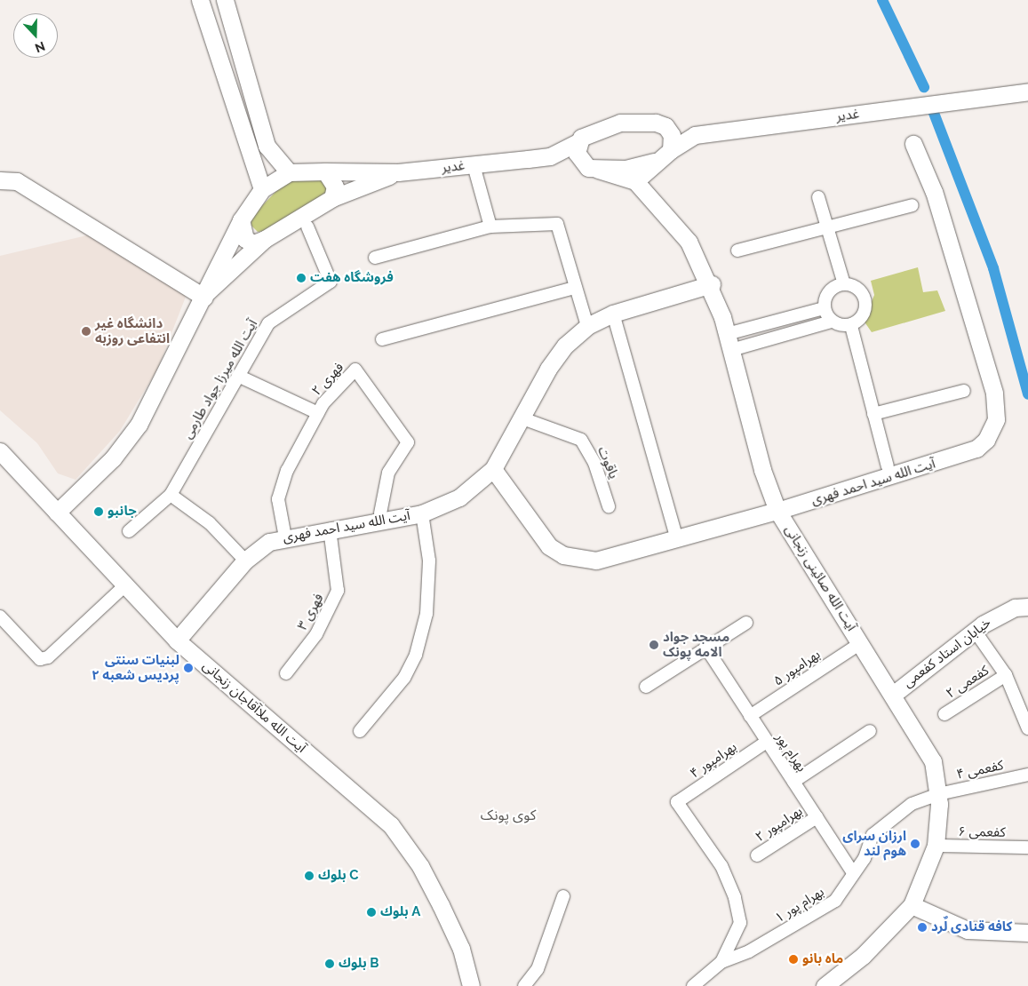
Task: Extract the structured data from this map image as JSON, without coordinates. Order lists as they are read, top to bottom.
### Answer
{
  "streets": {
    "main road": [
      "غدیر",
      "آیت الله سید احمد فهری",
      "آیت الله صائینی زنجانی",
      "خیابان استاد کفعمی",
      "آیت الله ملاآقاجان زنجانی"
    ],
    "street": [
      "آیت الله میرزا جواد طارمی",
      "فهری ۲",
      "یاقوت",
      "فهری ۳",
      "بهرامپور ۵",
      "کفعمی ۲",
      "بهرام پور",
      "بهرامپور ۴",
      "کفعمی ۴",
      "بهرامپور ۲",
      "کفعمی ۶",
      "بهرام پور ۱"
    ]
  },
  "crossings": [
    ["فهری ۲", "آیت الله سید احمد فهری"],
    ["یاقوت", "آیت الله سید احمد فهری"],
    ["آیت الله سید احمد فهری", "آیت الله صائینی زنجانی"],
    ["آیت الله سید احمد فهری", "فهری ۳"],
    ["آیت الله سید احمد فهری", "آیت الله ملاآقاجان زنجانی"],
    ["آیت الله صائینی زنجانی", "خیابان استاد کفعمی"],
    ["آیت الله صائینی زنجانی", "بهرامپور ۵"],
    ["آیت الله صائینی زنجانی", "کفعمی ۴"],
    ["آیت الله صائینی زنجانی", "کفعمی ۶"],
    ["آیت الله صائینی زنجانی", "بهرام پور ۱"],
    ["بهرامپور ۵", "بهرام پور"],
    ["بهرام پور", "بهرامپور ۴"],
    ["بهرام پور", "بهرامپور ۲"],
    ["بهرام پور", "بهرام پور ۱"],
    ["بهرامپور ۴", "بهرام پور ۱"],
    ["کفعمی ۴", "بهرام پور ۱"]
  ],
  "districts": ["کوی پونک"],
  "places": [
    "فروشگاه هفت",
    "دانشگاه غیر انتفاعی روزبه",
    "جانبو",
    "مسجد جواد الامه پونک",
    "لبنیات سنتی پردیس شعبه ۲",
    "ارزان سرای هوم لند",
    "بلوك C",
    "بلوك A",
    "کافه قنادی لٌرد",
    "ماه بانو",
    "بلوك B"
  ],
  "north": "bottom"
}
